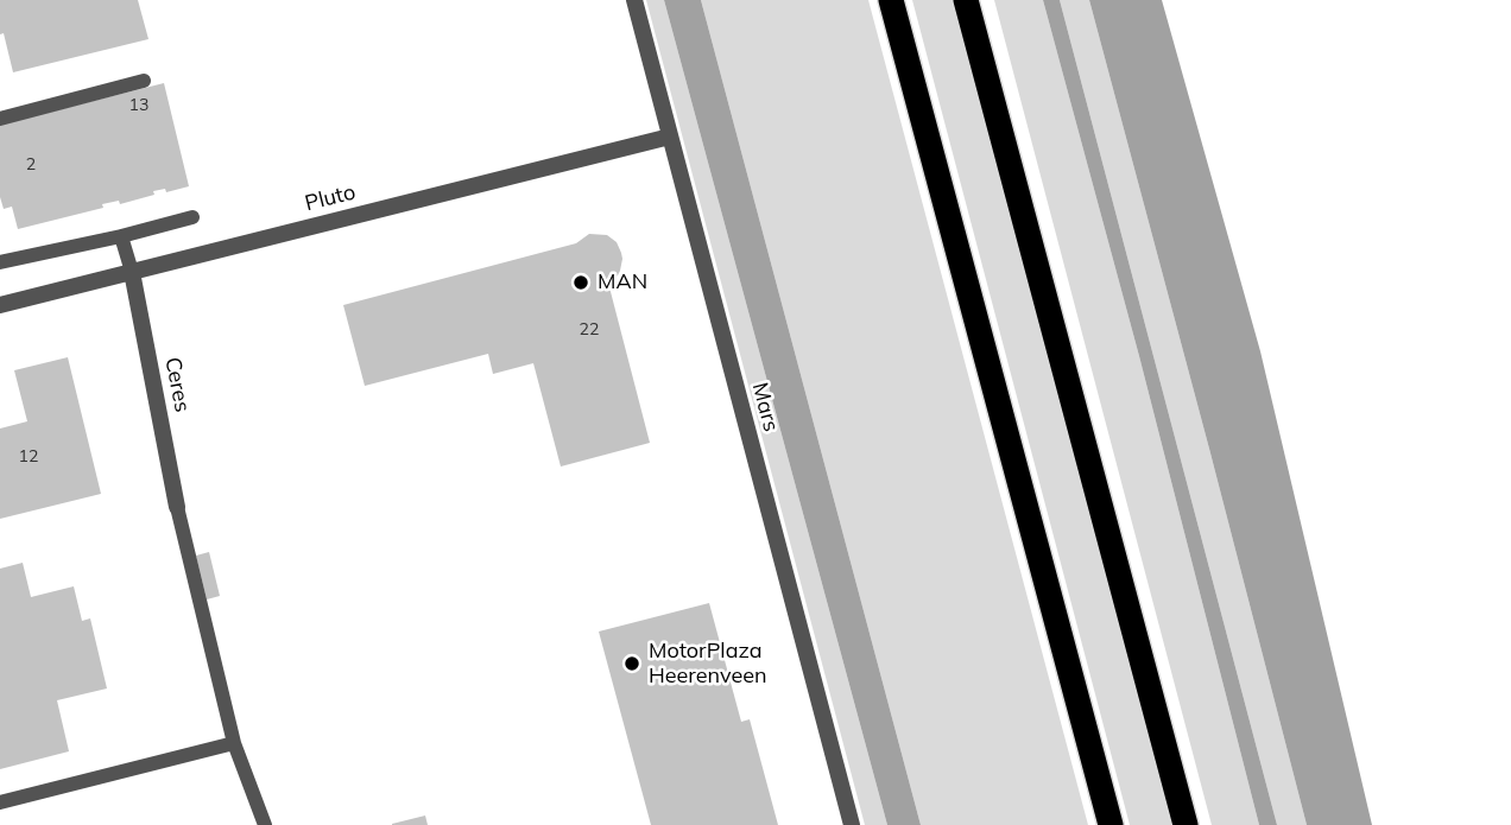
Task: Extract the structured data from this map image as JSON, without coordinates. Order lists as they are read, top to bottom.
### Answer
{
  "streets": {
    "street": ["Pluto", "Ceres", "Mars"]
  },
  "crossings": [
    ["Pluto", "Ceres"],
    ["Pluto", "Mars"]
  ],
  "places": ["MAN", "MotorPlaza Heerenveen"],
  "house_numbers": [
    "13",
    "2",
    "22",
    "12"
  ]
}
